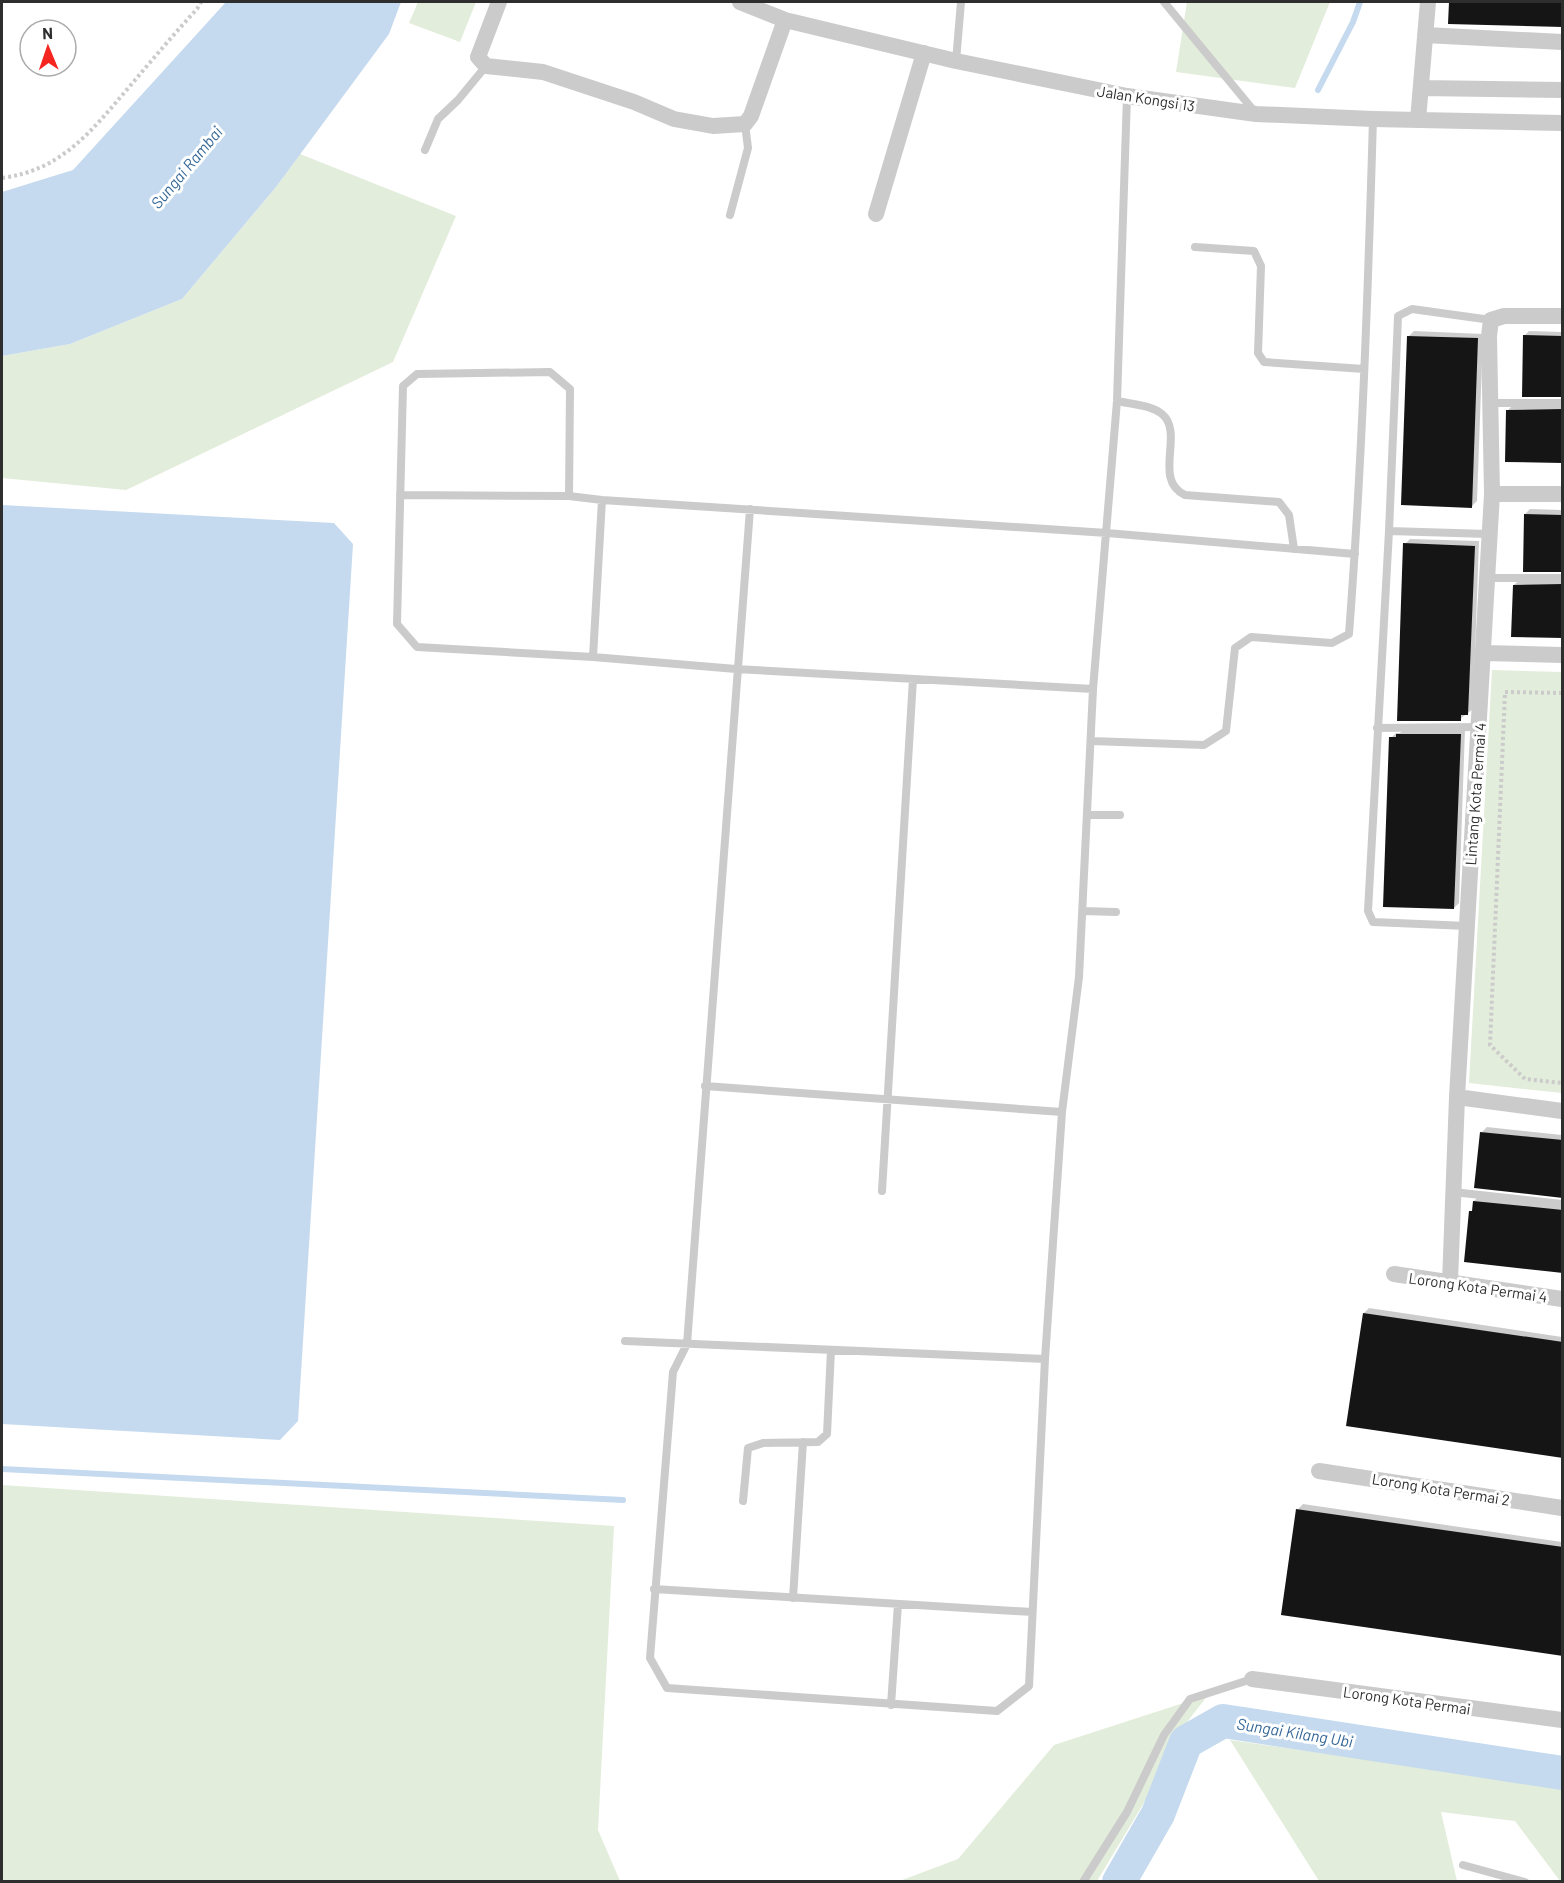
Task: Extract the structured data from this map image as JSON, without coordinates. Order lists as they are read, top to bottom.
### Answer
{
  "streets": {
    "street": [
      "Jalan Kongsi 13",
      "Lintang Kota Permai 4",
      "Lorong Kota Permai 4",
      "Lorong Kota Permai 2",
      "Lorong Kota Permai"
    ]
  },
  "crossings": [
    ["Lintang Kota Permai 4", "Lorong Kota Permai 4"]
  ],
  "water": ["Sungai Rambai", "Sungai Kilang Ubi"],
  "north": "top"
}
